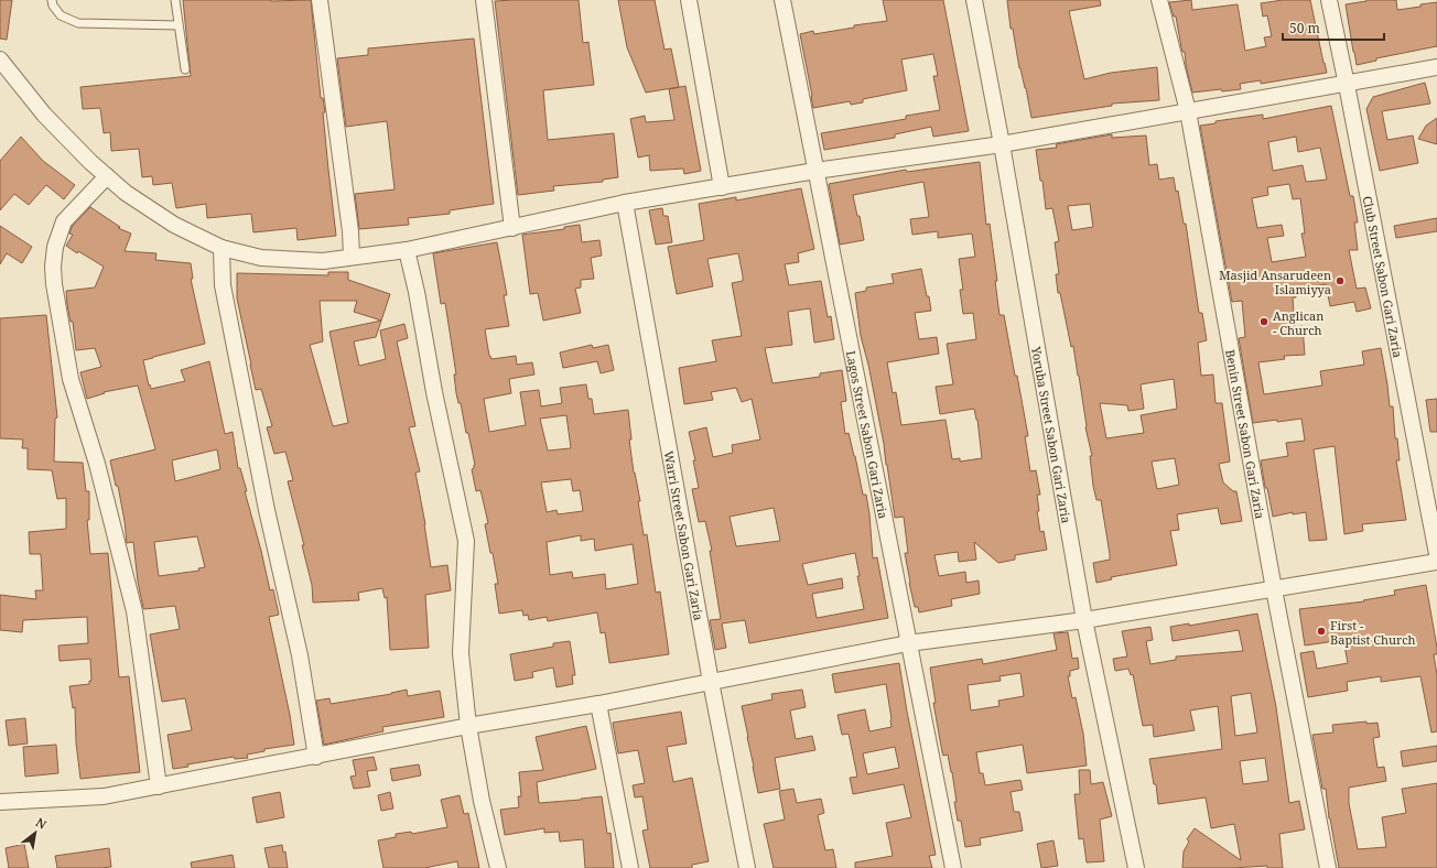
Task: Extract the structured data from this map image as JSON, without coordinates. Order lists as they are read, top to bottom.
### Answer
{
  "streets": {
    "street": [
      "Club Street Sabon Gari Zaria",
      "Lagos Street Sabon Gari Zaria",
      "Yoruba Street Sabon Gari Zaria",
      "Benin Street Sabon Gari Zaria",
      "Warri Street Sabon Gari Zaria"
    ]
  },
  "places": ["Masjid Ansarudeen Islamiyya", "Anglican - Church", "First - Baptist Church"],
  "scale_bar": "50 m",
  "north": "top right"
}
